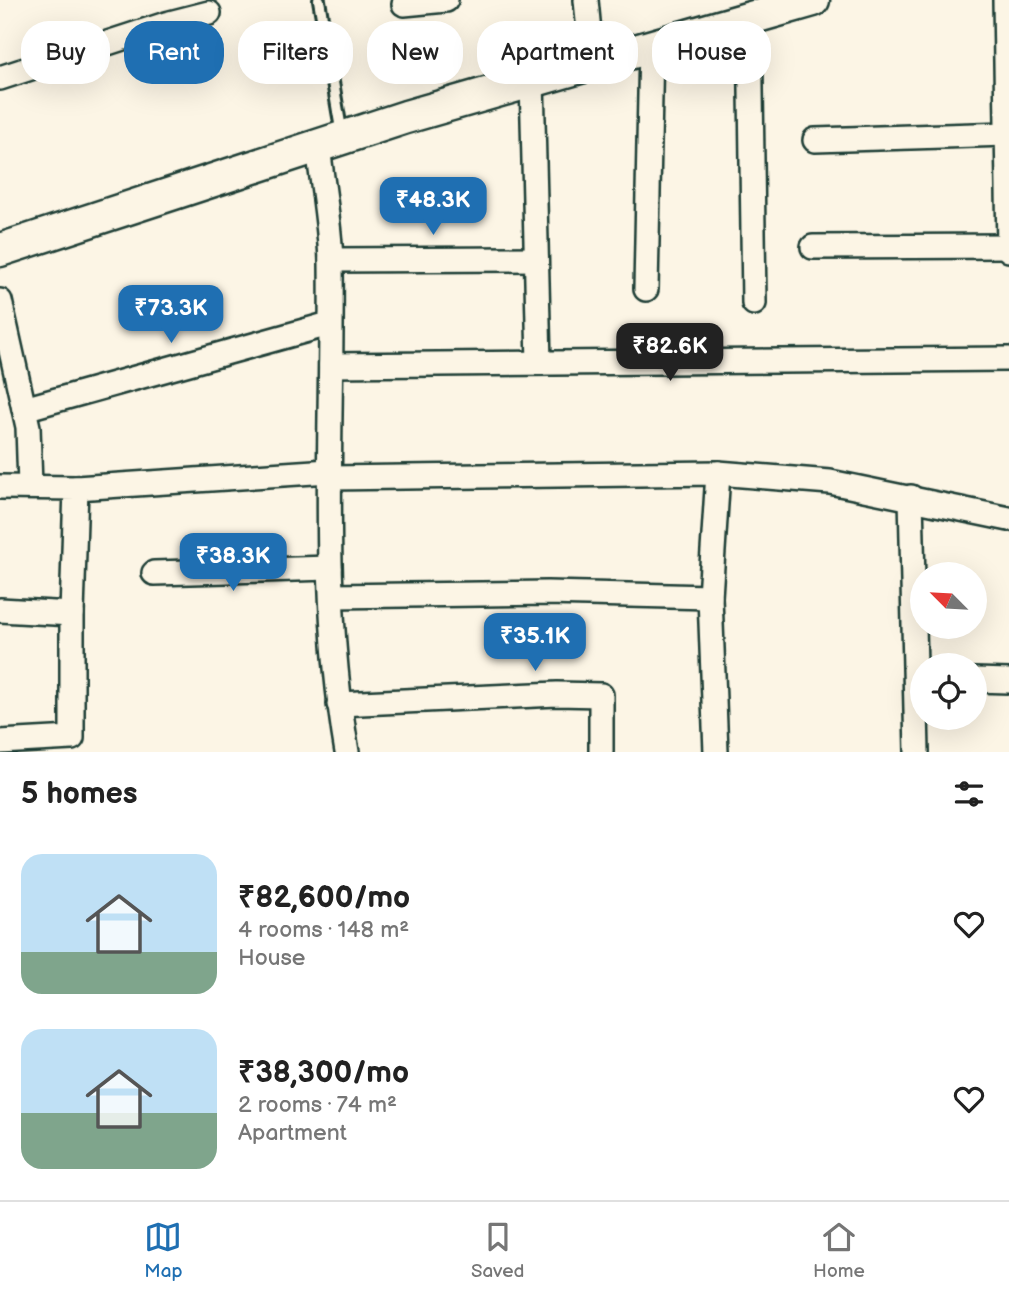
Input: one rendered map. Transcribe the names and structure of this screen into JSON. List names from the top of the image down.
{
  "north": "top left",
  "page": {
    "chip": [
      "Buy",
      "Rent",
      "Filters",
      "New",
      "Apartment",
      "House"
    ],
    "price": [
      "₹48.3K",
      "₹73.3K",
      "₹82.6K",
      "₹38.3K",
      "₹35.1K"
    ],
    "heading": "5 homes",
    "list": [
      {
        "name": "₹82,600/mo",
        "note": "4 rooms · 148 m² · House"
      },
      {
        "name": "₹38,300/mo",
        "note": "2 rooms · 74 m² · Apartment"
      }
    ],
    "tabs": ["Map", "Saved", "Home"]
  }
}
